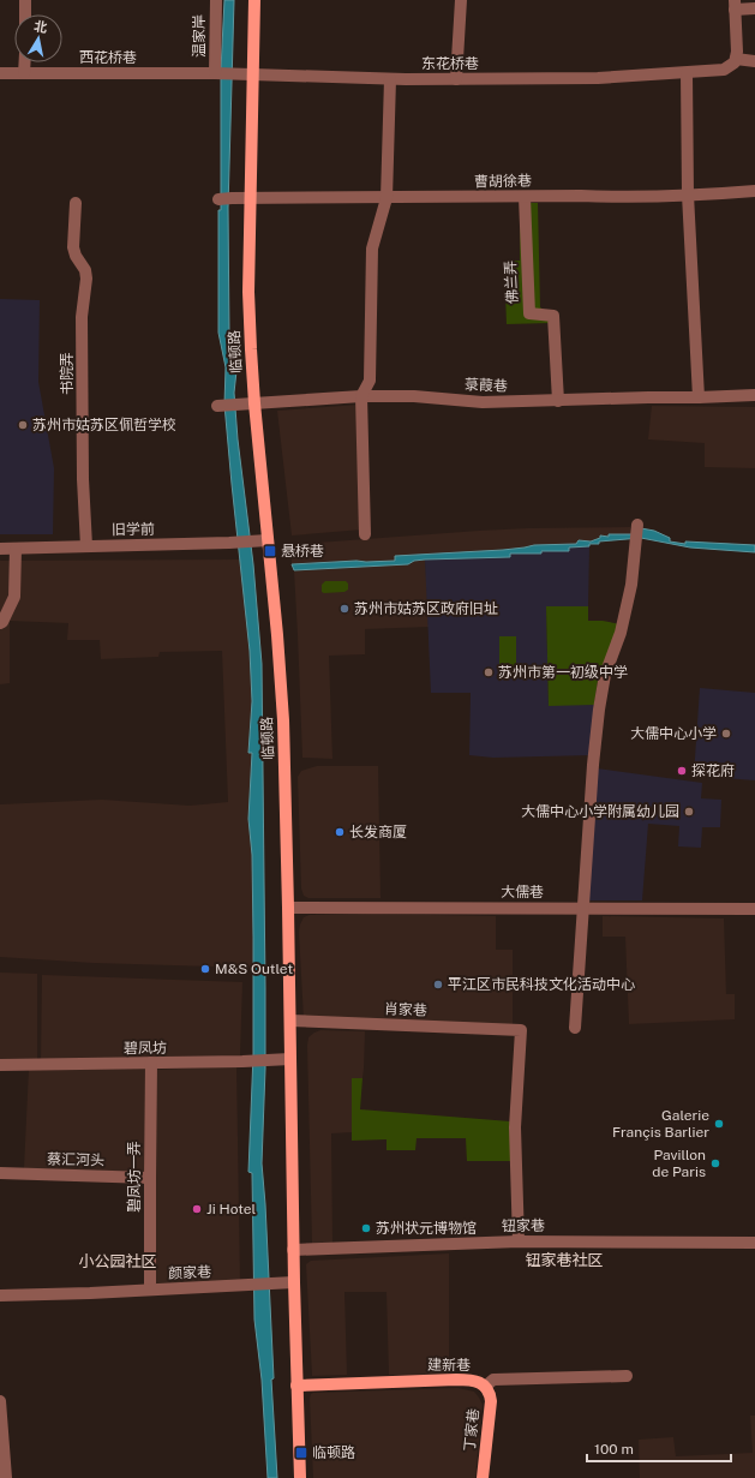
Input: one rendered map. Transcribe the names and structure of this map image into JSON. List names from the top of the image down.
{
  "streets": {
    "main road": ["临顿路", "建新巷", "丁家巷"],
    "street": [
      "温家岸",
      "西花桥巷",
      "东花桥巷",
      "曹胡徐巷",
      "佛兰弄",
      "书院弄",
      "菉葭巷",
      "旧学前",
      "大儒巷",
      "肖家巷",
      "碧凤坊",
      "蔡汇河头",
      "碧凤坊一弄",
      "钮家巷",
      "颜家巷"
    ]
  },
  "crossings": [
    ["温家岸", "西花桥巷"],
    ["温家岸", "东花桥巷"],
    ["西花桥巷", "东花桥巷"],
    ["东花桥巷", "临顿路"],
    ["曹胡徐巷", "佛兰弄"],
    ["曹胡徐巷", "临顿路"],
    ["佛兰弄", "菉葭巷"],
    ["临顿路", "菉葭巷"],
    ["临顿路", "旧学前"],
    ["临顿路", "大儒巷"],
    ["临顿路", "肖家巷"],
    ["临顿路", "碧凤坊"],
    ["临顿路", "钮家巷"],
    ["临顿路", "颜家巷"],
    ["临顿路", "建新巷"],
    ["书院弄", "旧学前"],
    ["肖家巷", "钮家巷"],
    ["碧凤坊", "碧凤坊一弄"],
    ["蔡汇河头", "碧凤坊一弄"],
    ["碧凤坊一弄", "颜家巷"],
    ["建新巷", "丁家巷"]
  ],
  "districts": ["钮家巷社区", "小公园社区"],
  "places": {
    "other": [
      "苏州市姑苏区佩哲学校",
      "苏州市姑苏区政府旧址",
      "苏州市第一初级中学",
      "大儒中心小学",
      "探花府",
      "大儒中心小学附属幼儿园",
      "长发商厦",
      "M&S Outlet",
      "平江区市民科技文化活动中心",
      "Galerie Françis Barlier",
      "Pavillon de Paris",
      "Ji Hotel",
      "苏州状元博物馆"
    ],
    "transit": ["悬桥巷", "临顿路"]
  },
  "scale_bar": "100 m",
  "north": "top"
}
